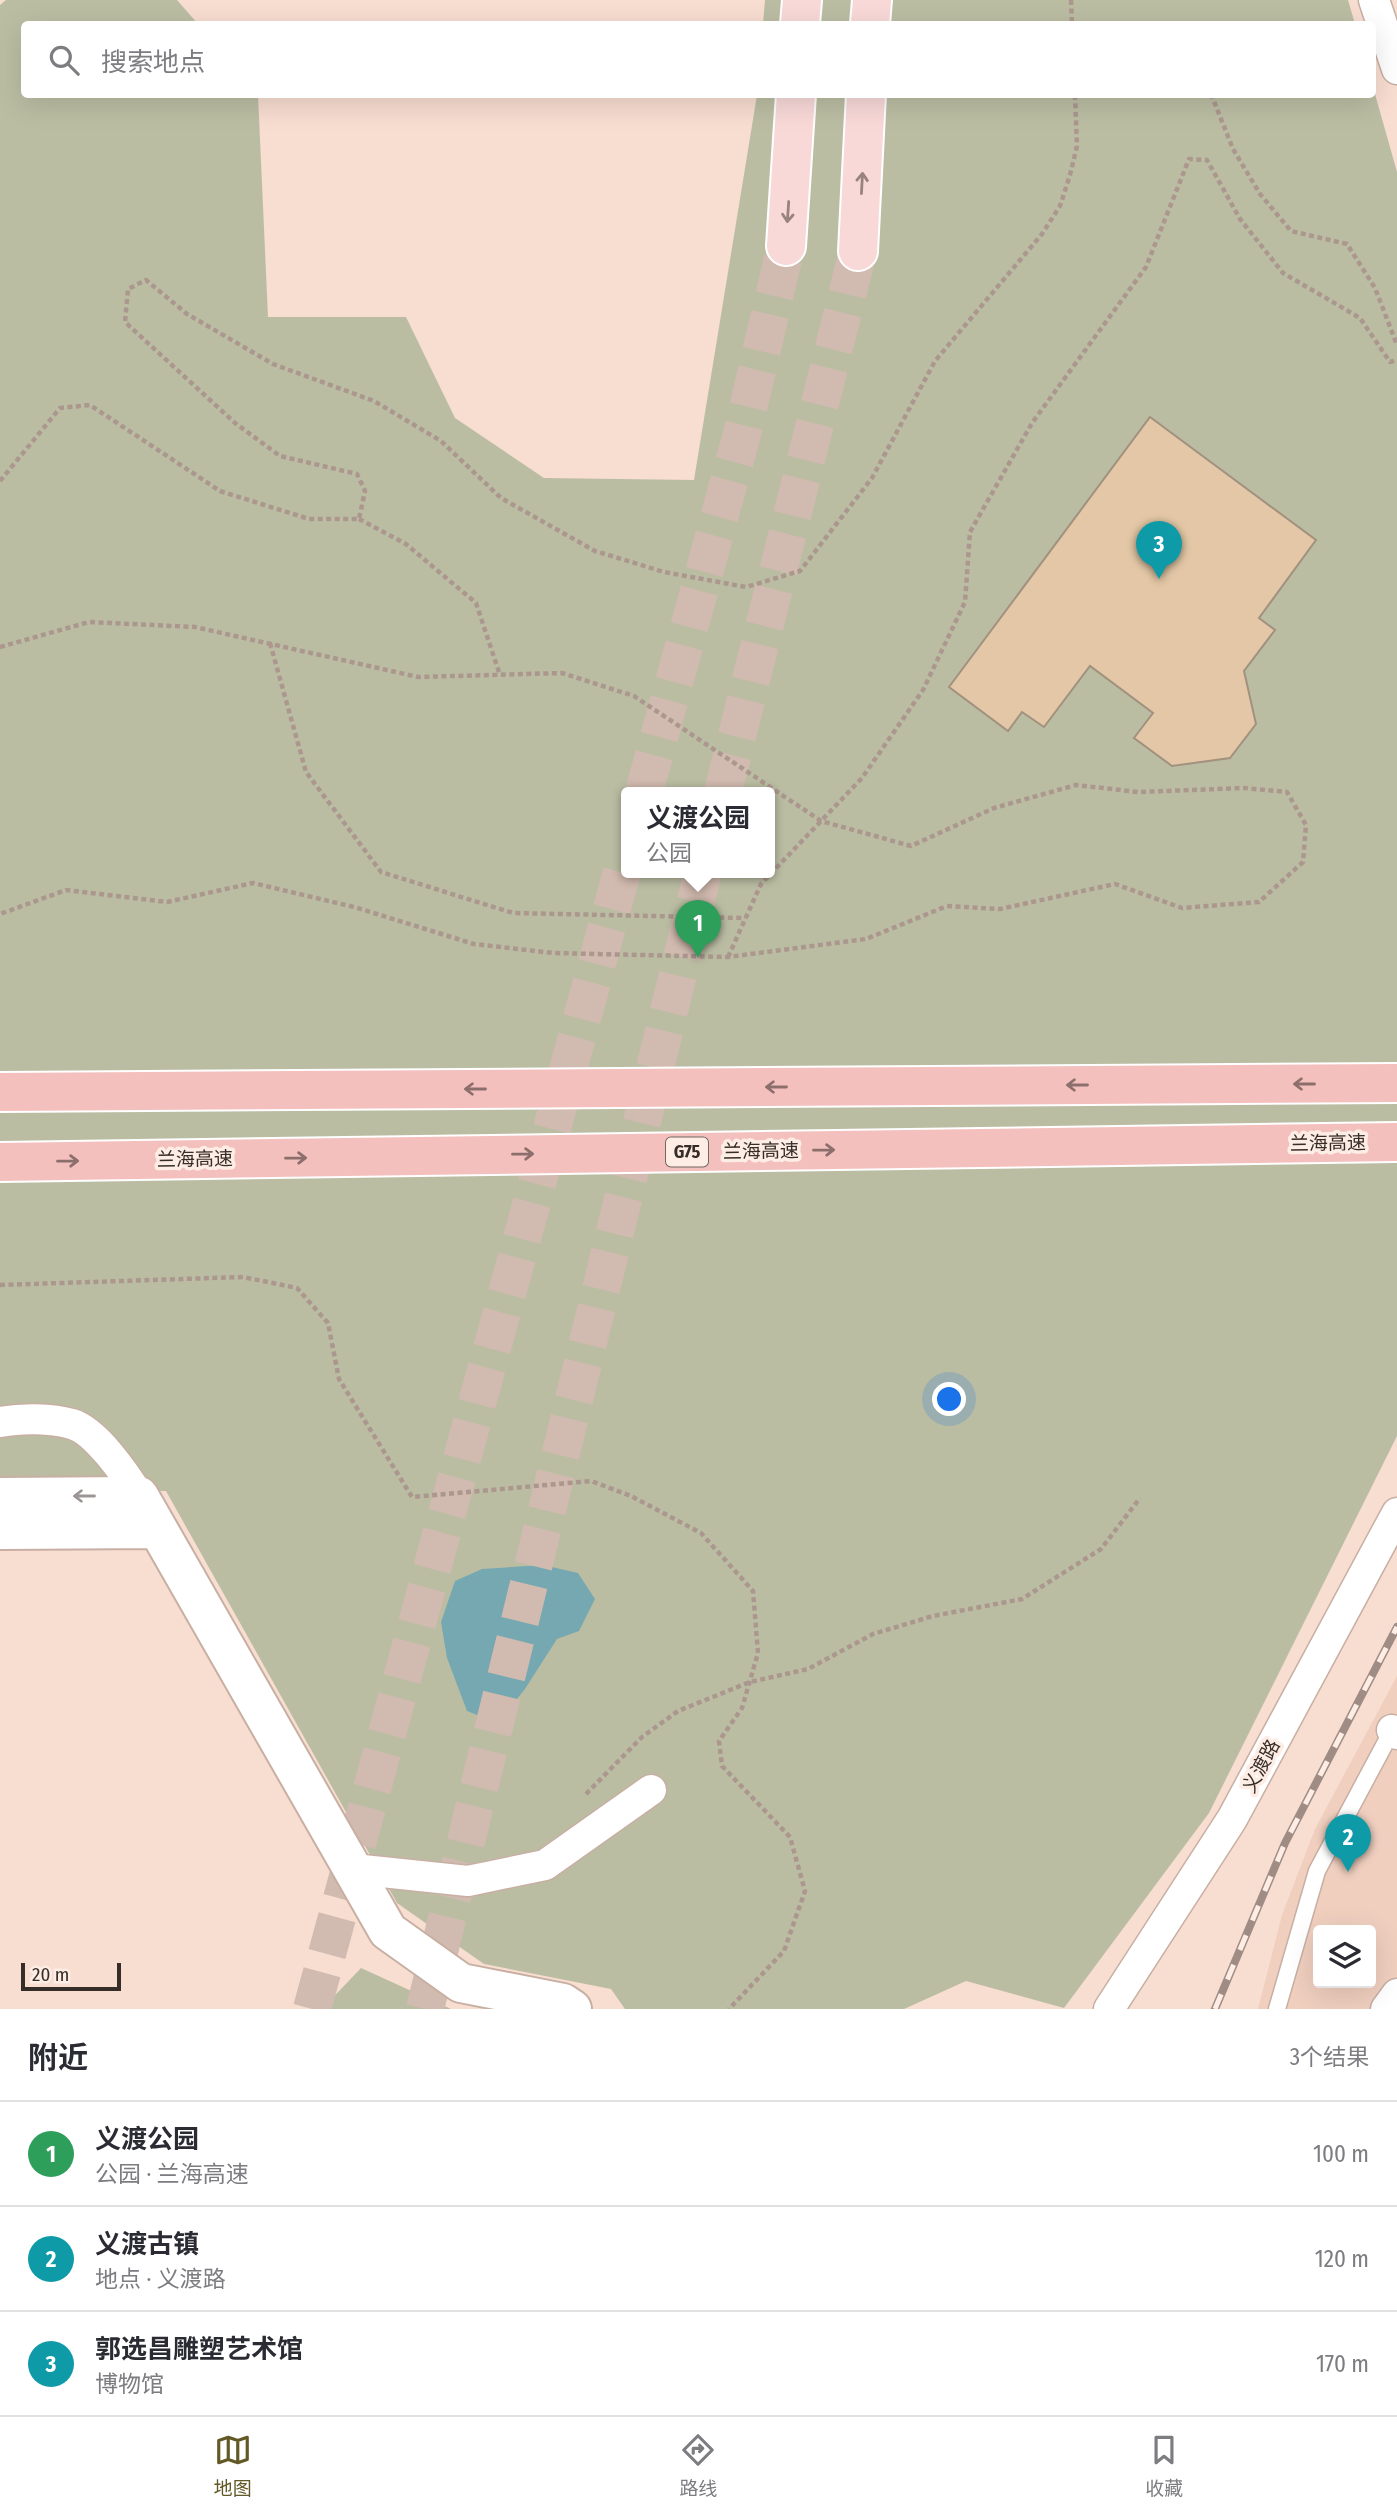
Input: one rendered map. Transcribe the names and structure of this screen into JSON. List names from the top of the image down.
{
  "streets": {
    "highway": ["兰海高速", "G75"],
    "street": ["义渡路"]
  },
  "scale_bar": "20 m",
  "page": {
    "search": "搜索地点",
    "pins": ["3", "1", "2"],
    "popup": ["义渡公园", "公园"],
    "scale": "20 m",
    "heading": ["附近", "3个结果"],
    "list": [
      {
        "mark": "1",
        "name": "义渡公园",
        "note": "公园 · 兰海高速",
        "value": "100 m"
      },
      {
        "mark": "2",
        "name": "义渡古镇",
        "note": "地点 · 义渡路",
        "value": "120 m"
      },
      {
        "mark": "3",
        "name": "郭选昌雕塑艺术馆",
        "note": "博物馆",
        "value": "170 m"
      }
    ],
    "nav": ["地图", "路线", "收藏"]
  }
}
